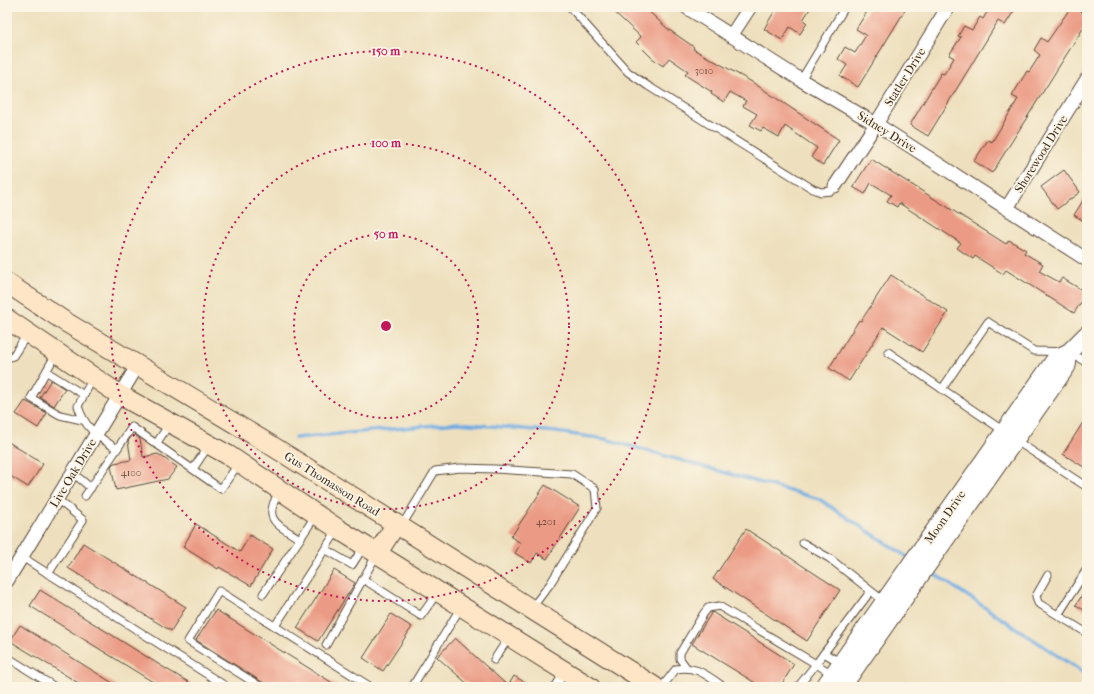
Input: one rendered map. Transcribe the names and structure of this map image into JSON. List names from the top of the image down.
{
  "streets": {
    "main road": ["Gus Thomasson Road"],
    "street": [
      "Statler Drive",
      "Sidney Drive",
      "Shorewood Drive",
      "Live Oak Drive",
      "Moon Drive"
    ]
  },
  "crossings": [
    ["Statler Drive", "Sidney Drive"],
    ["Sidney Drive", "Shorewood Drive"],
    ["Live Oak Drive", "Gus Thomasson Road"]
  ],
  "house_numbers": ["3010", "4100", "4201"],
  "rings": ["150 m", "100 m", "50 m"]
}
